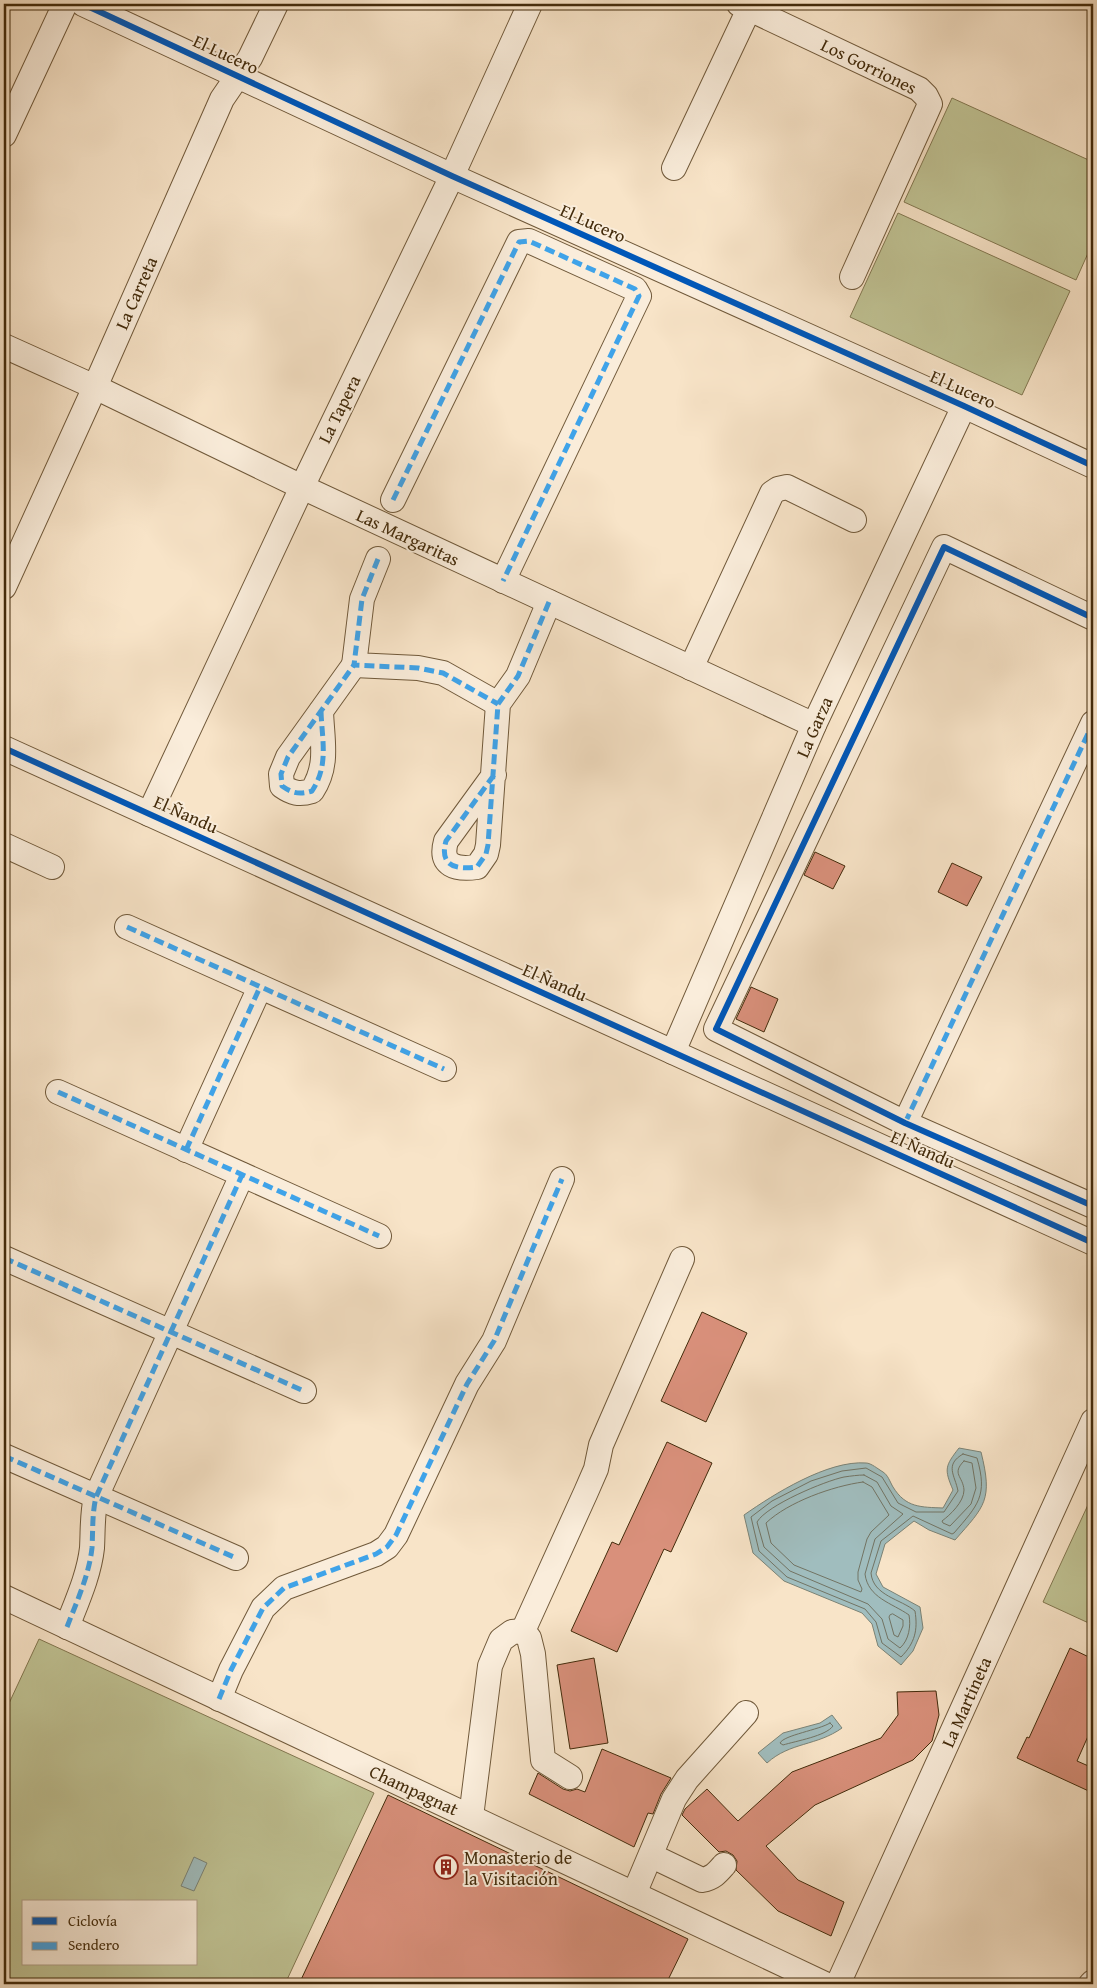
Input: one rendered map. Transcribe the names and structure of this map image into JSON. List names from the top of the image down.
{
  "streets": {
    "street": [
      "El Lucero",
      "Los Gorriones",
      "La Carreta",
      "La Tapera",
      "Las Margaritas",
      "La Garza",
      "El Ñandu",
      "La Martineta",
      "Champagnat"
    ]
  },
  "crossings": [
    ["El Lucero", "La Carreta"],
    ["El Lucero", "La Tapera"],
    ["El Lucero", "La Garza"],
    ["La Carreta", "Las Margaritas"],
    ["La Tapera", "Las Margaritas"],
    ["La Tapera", "El Ñandu"],
    ["Las Margaritas", "La Garza"],
    ["La Garza", "El Ñandu"]
  ],
  "places": {
    "building": ["Monasterio de la Visitación"]
  },
  "legend": ["Ciclovía", "Sendero"]
}
